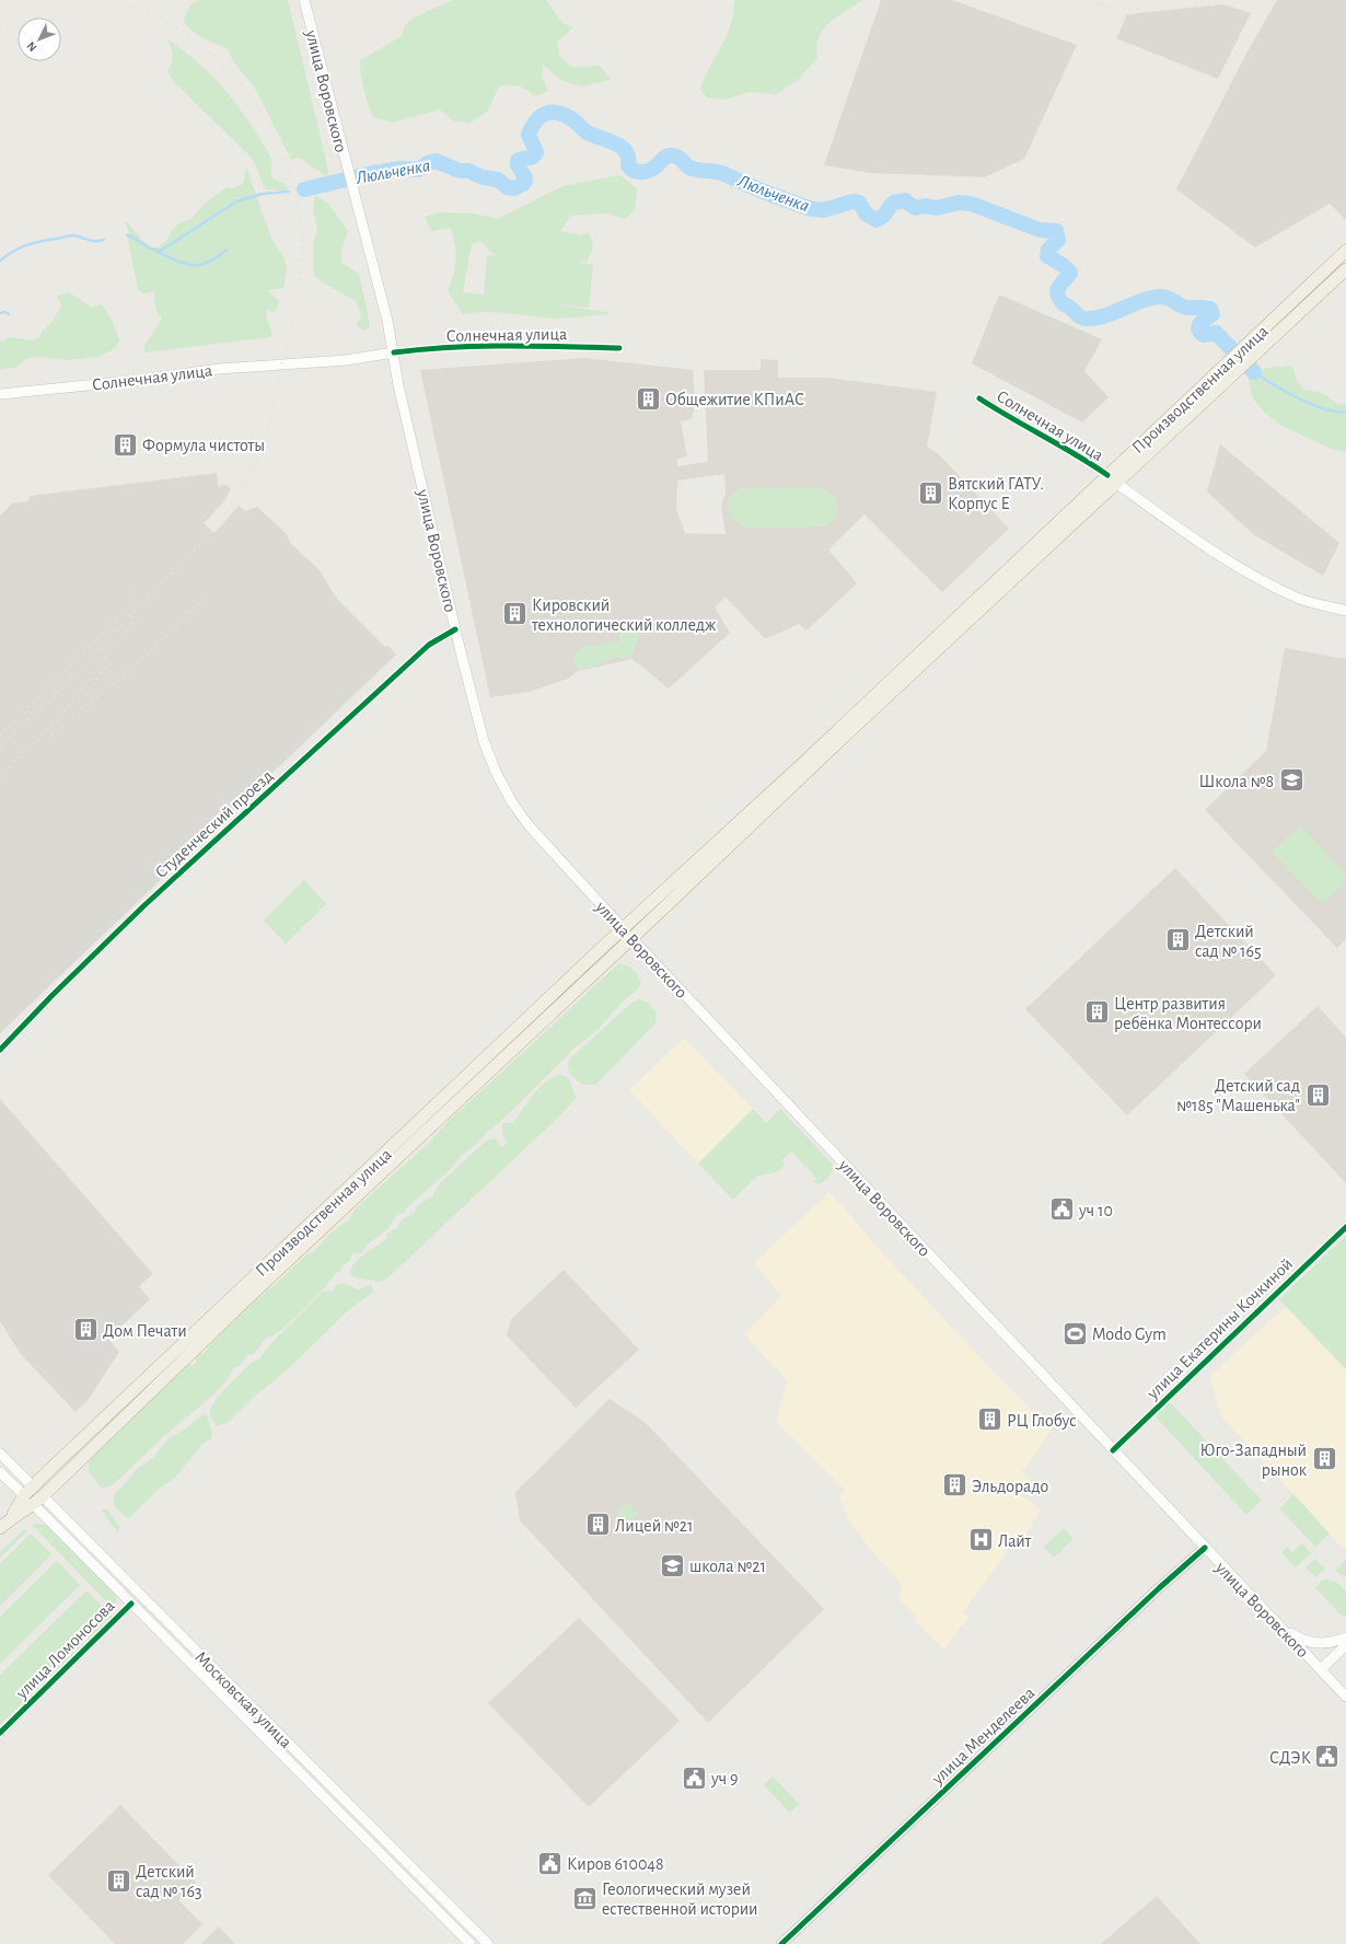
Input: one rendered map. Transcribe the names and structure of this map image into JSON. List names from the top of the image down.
{
  "streets": {
    "highway": ["улица Воровского", "Производственная улица", "Московская улица"],
    "main road": ["Солнечная улица"],
    "street": [
      "Студенческий проезд",
      "улица Екатерины Кочкиной",
      "улица Ломоносова",
      "улица Менделеева"
    ]
  },
  "crossings": [
    ["улица Воровского", "Солнечная улица"],
    ["улица Воровского", "Производственная улица"],
    ["улица Воровского", "Студенческий проезд"],
    ["улица Воровского", "улица Екатерины Кочкиной"],
    ["улица Воровского", "улица Менделеева"],
    ["Солнечная улица", "Производственная улица"],
    ["Производственная улица", "Московская улица"],
    ["улица Ломоносова", "Московская улица"]
  ],
  "water": ["Люльченка"],
  "places": {
    "building": [
      "Общежитие КПиАС",
      "Формула чистоты",
      "Вятский ГАТУ. Корпус Е",
      "Кировский технологический колледж",
      "Детский сад № 165",
      "Центр развития ребёнка Монтессори",
      "Детский сад №185 \"Машенька\"",
      "Дом Печати",
      "РЦ Глобус",
      "Юго-Западный рынок",
      "Эльдорадо",
      "Лицей №21",
      "Детский сад № 163"
    ],
    "school or university": ["Школа №8", "школа №21"],
    "public building": [
      "уч 10",
      "СДЭК",
      "уч 9",
      "Киров 610048"
    ],
    "sports": ["Modo Gym"],
    "hospital": ["Лайт"],
    "museum": ["Геологический музей естественной истории"]
  },
  "north": "bottom left"
}
